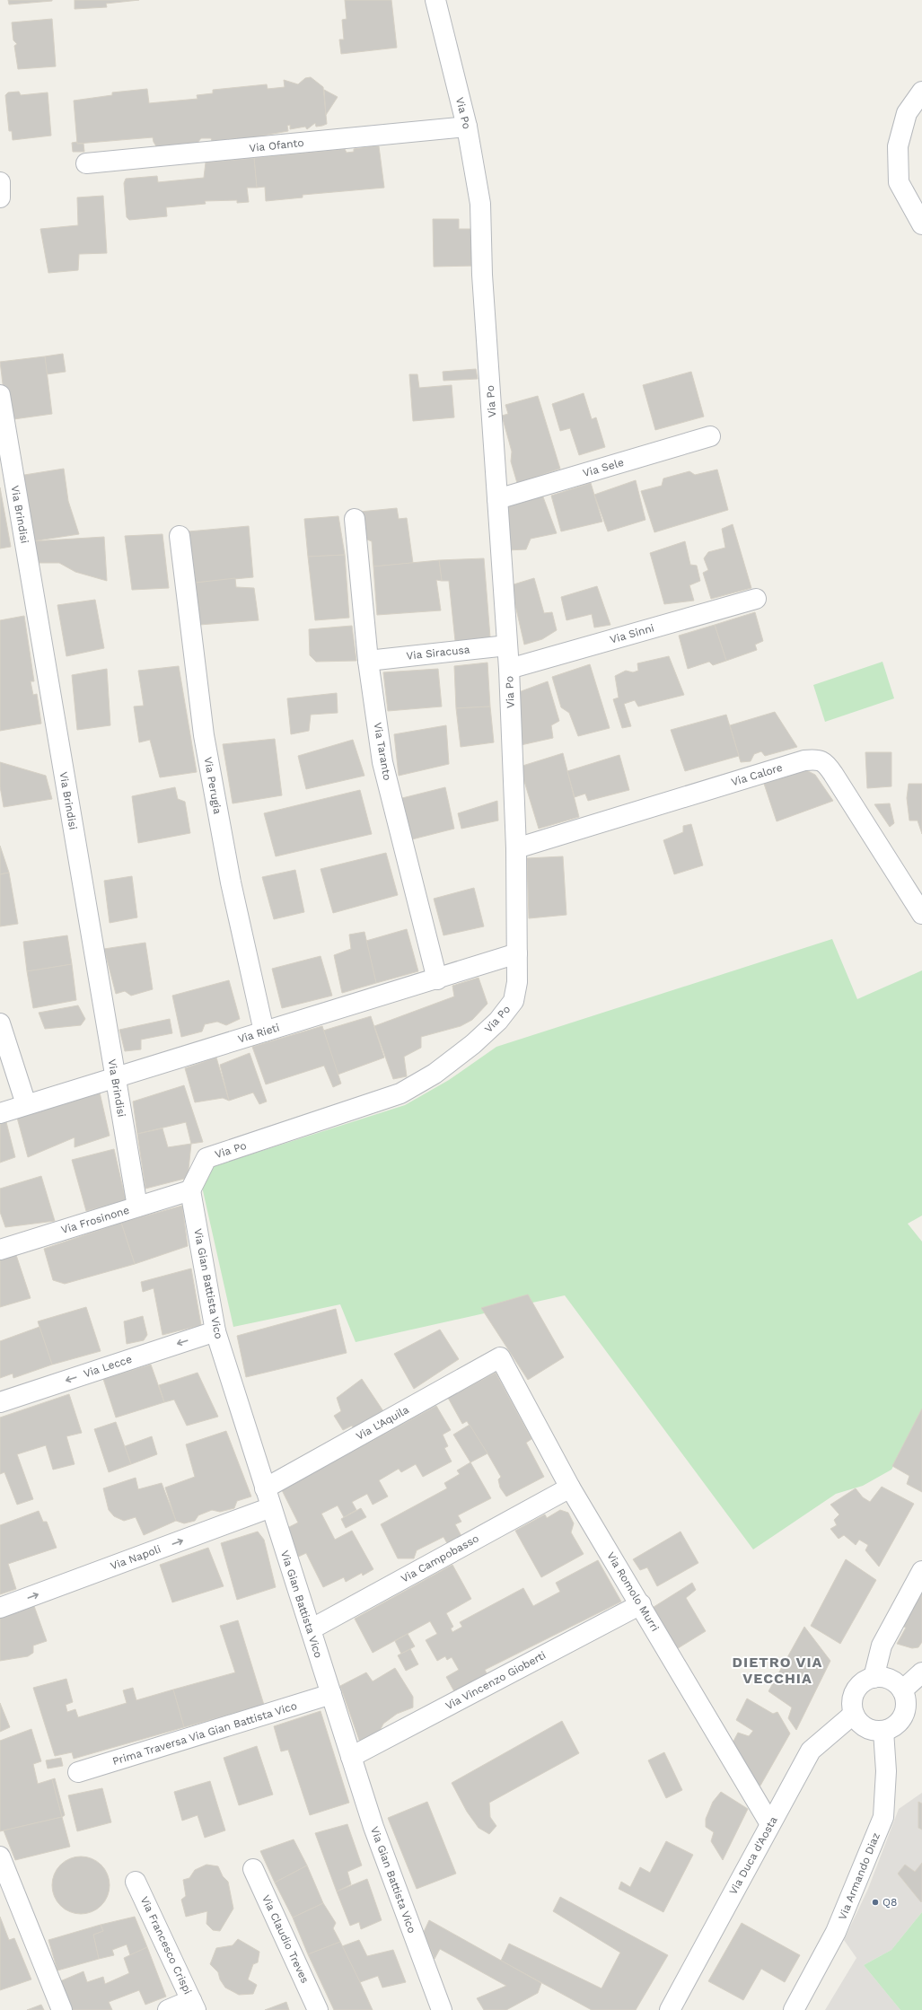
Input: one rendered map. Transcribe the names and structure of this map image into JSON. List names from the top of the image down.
{
  "streets": {
    "street": [
      "Via Po",
      "Via Ofanto",
      "Via Sele",
      "Via Brindisi",
      "Via Sinni",
      "Via Siracusa",
      "Via Taranto",
      "Via Calore",
      "Via Perugia",
      "Via Rieti",
      "Via Frosinone",
      "Via Gian Battista Vico",
      "Via Lecce",
      "Via L'Aquila",
      "Via Napoli",
      "Via Campobasso",
      "Via Romolo Murri",
      "Via Vincenzo Gioberti",
      "Prima Traversa Via Gian Battista Vico",
      "Via Duca d'Aosta",
      "Via Armando Diaz",
      "Via Claudio Treves",
      "Via Francesco Crispi"
    ]
  },
  "crossings": [
    ["Via Po", "Via Ofanto"],
    ["Via Po", "Via Sele"],
    ["Via Po", "Via Sinni"],
    ["Via Po", "Via Siracusa"],
    ["Via Po", "Via Calore"],
    ["Via Po", "Via Rieti"],
    ["Via Po", "Via Frosinone"],
    ["Via Po", "Via Gian Battista Vico"],
    ["Via Brindisi", "Via Rieti"],
    ["Via Brindisi", "Via Frosinone"],
    ["Via Siracusa", "Via Taranto"],
    ["Via Taranto", "Via Rieti"],
    ["Via Perugia", "Via Rieti"],
    ["Via Frosinone", "Via Gian Battista Vico"],
    ["Via Gian Battista Vico", "Via Lecce"],
    ["Via Gian Battista Vico", "Via L'Aquila"],
    ["Via Gian Battista Vico", "Via Napoli"],
    ["Via Gian Battista Vico", "Via Campobasso"],
    ["Via Gian Battista Vico", "Via Vincenzo Gioberti"],
    ["Via Gian Battista Vico", "Prima Traversa Via Gian Battista Vico"],
    ["Via L'Aquila", "Via Romolo Murri"],
    ["Via Campobasso", "Via Romolo Murri"],
    ["Via Romolo Murri", "Via Vincenzo Gioberti"],
    ["Via Romolo Murri", "Via Duca d'Aosta"],
    ["Via Duca d'Aosta", "Via Armando Diaz"]
  ],
  "one_way": ["Via Lecce", "Via Napoli"],
  "districts": ["DIETRO VIA VECCHIA"],
  "places": ["Q8"]
}
